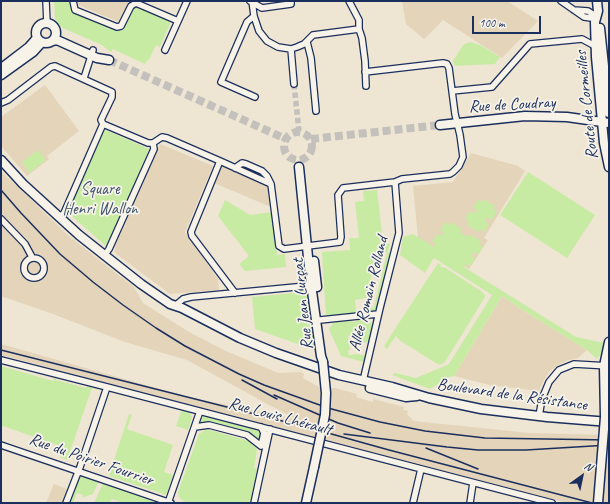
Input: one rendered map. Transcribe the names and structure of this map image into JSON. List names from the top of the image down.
{
  "streets": {
    "main road": [
      "Rue de Coudray",
      "Route de Cormeilles",
      "Rue Jean Lurçat",
      "Boulevard de la Résistance"
    ],
    "street": ["Allée Romain Rolland", "Rue Louis Lhérault", "Rue du Poirier Fourrier"]
  },
  "crossings": [
    ["Rue de Coudray", "Route de Cormeilles"],
    ["Allée Romain Rolland", "Boulevard de la Résistance"]
  ],
  "parks": ["Square Henri Wallon"],
  "scale_bar": "100 m",
  "north": "top right"
}
